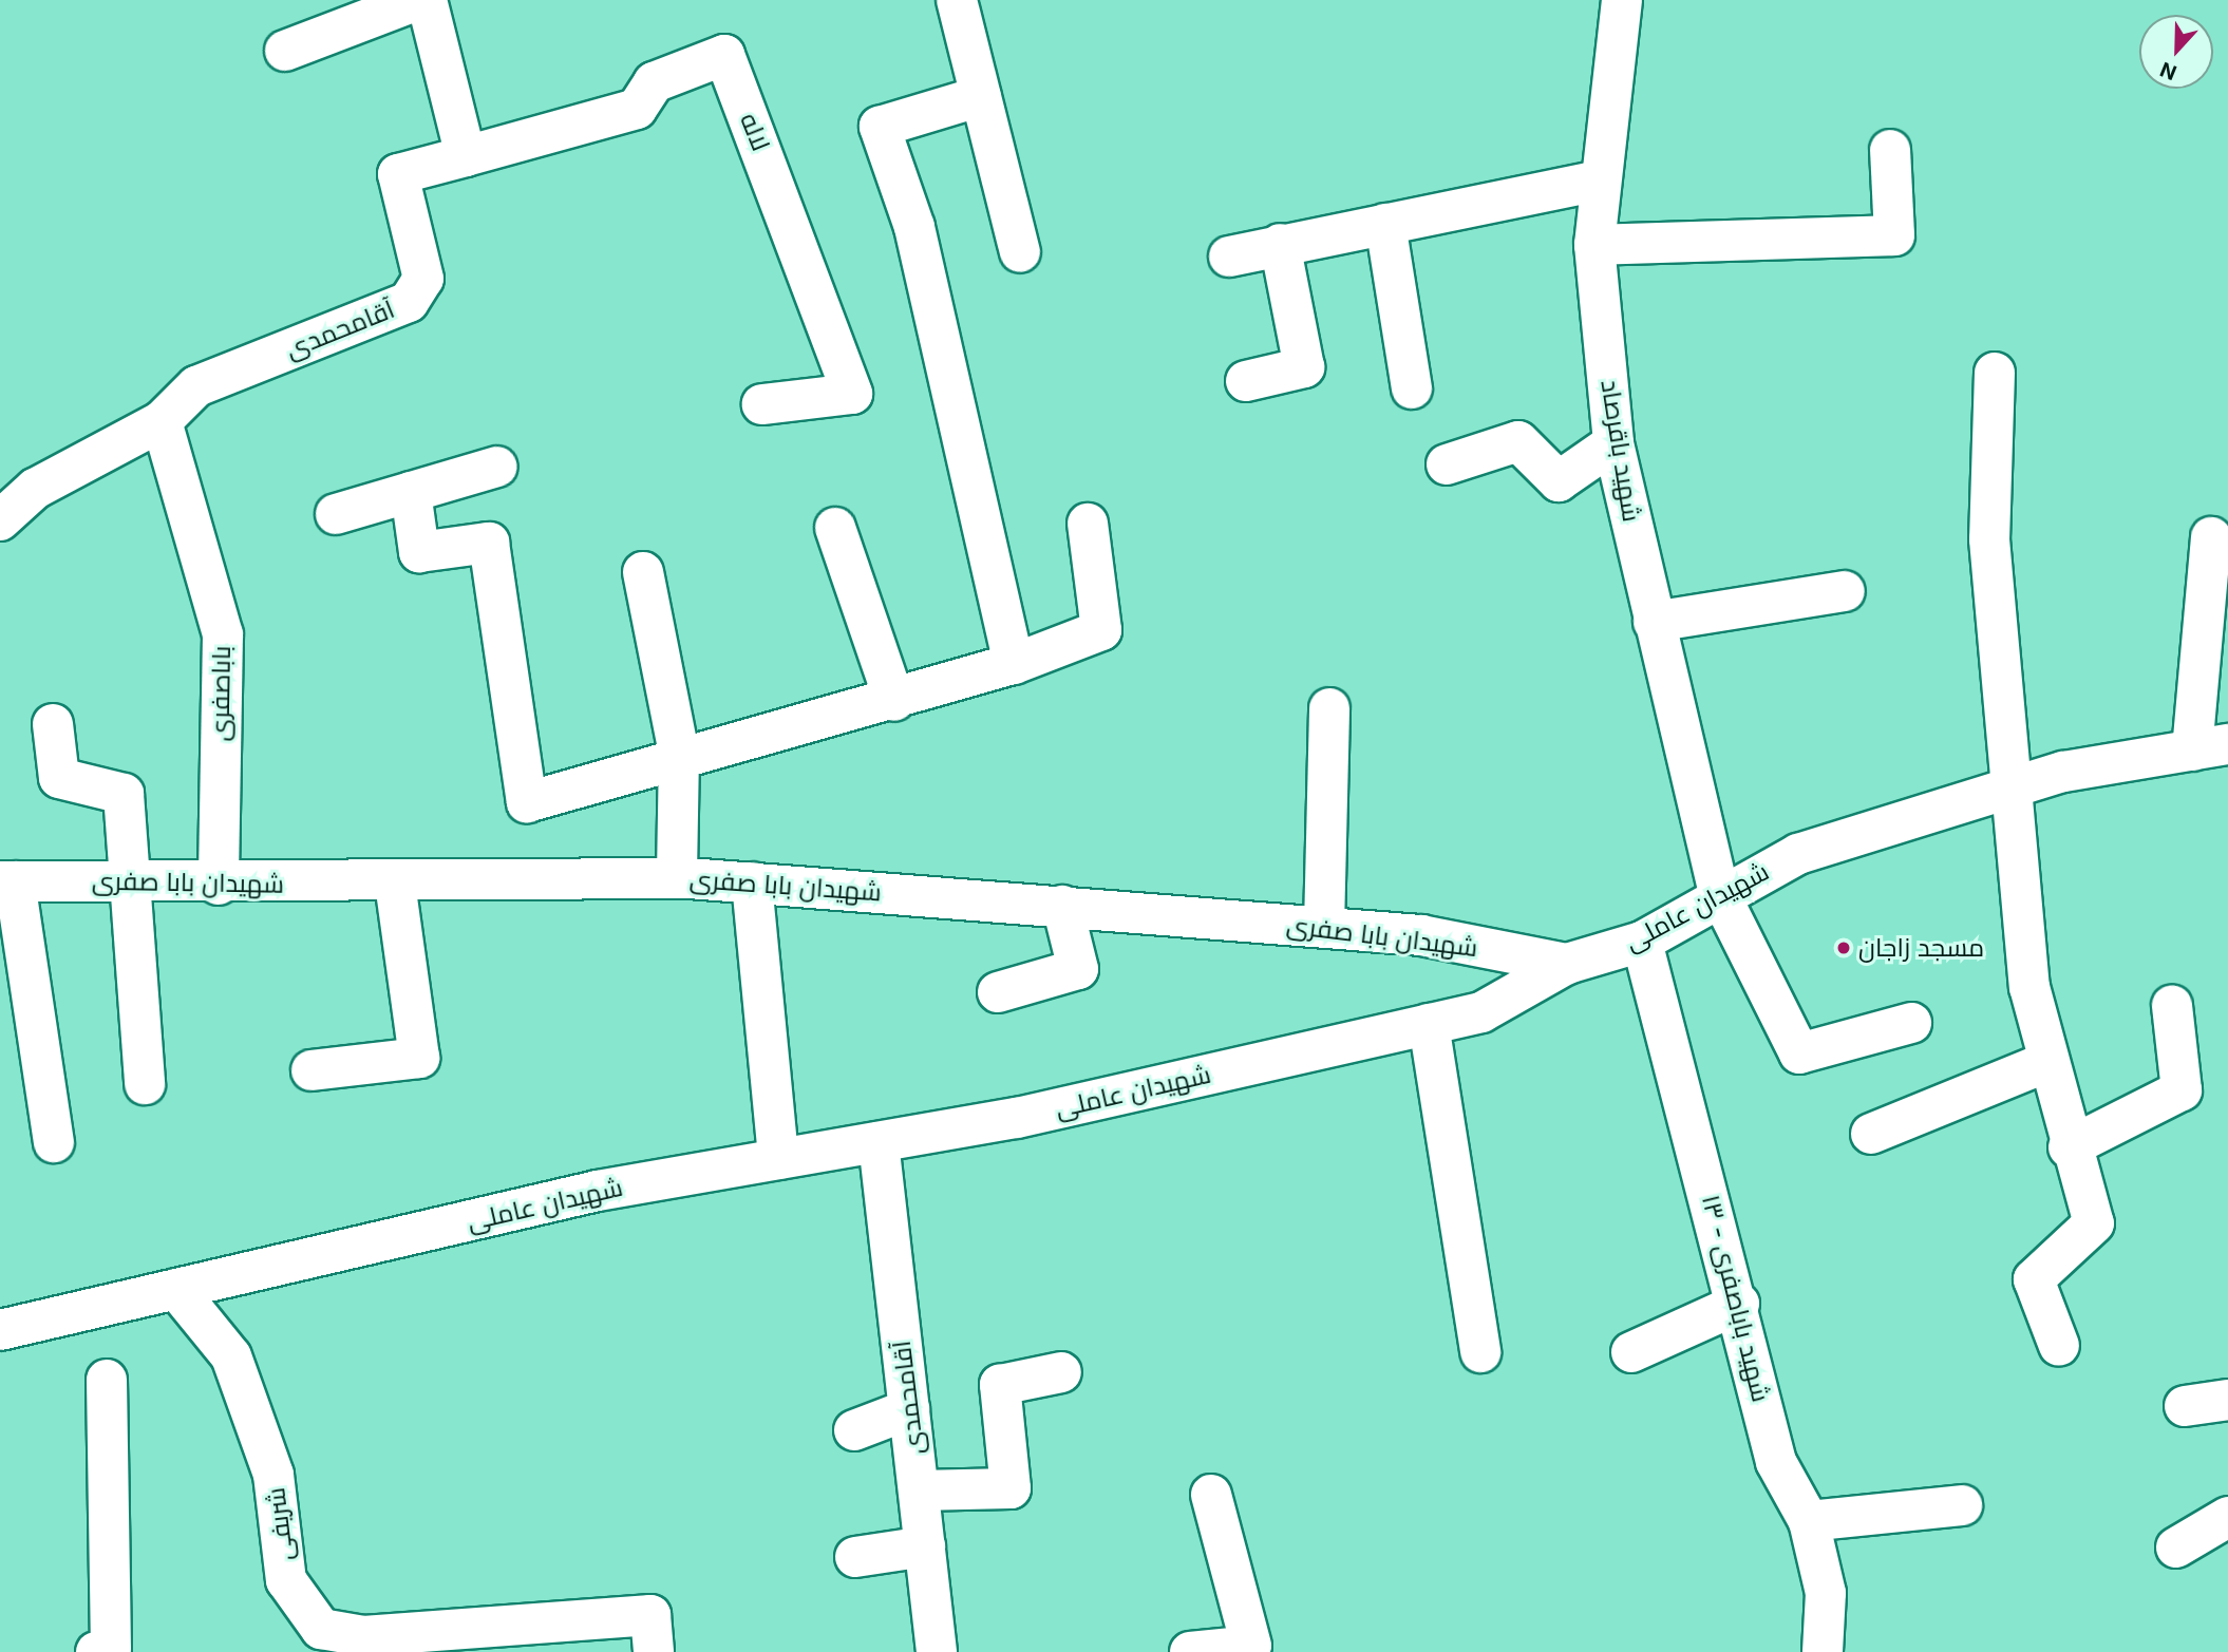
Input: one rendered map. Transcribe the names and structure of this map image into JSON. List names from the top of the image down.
{
  "streets": {
    "street": [
      "لاله",
      "آقامحمدی",
      "شهید باقرصاد",
      "باباصفری",
      "شهیدان بابا صفری",
      "شهیدان عاملی",
      "شهید باباصفری - ۱۳",
      "شریفی"
    ]
  },
  "crossings": [
    ["لاله", "آقامحمدی"],
    ["آقامحمدی", "باباصفری"],
    ["آقامحمدی", "شهیدان عاملی"],
    ["شهید باقرصاد", "شهیدان عاملی"],
    ["باباصفری", "شهیدان بابا صفری"],
    ["شهیدان بابا صفری", "شهیدان عاملی"],
    ["شهیدان عاملی", "شهید باباصفری - ۱۳"],
    ["شهیدان عاملی", "شریفی"]
  ],
  "places": ["مسجد زاجان"],
  "north": "bottom"
}
